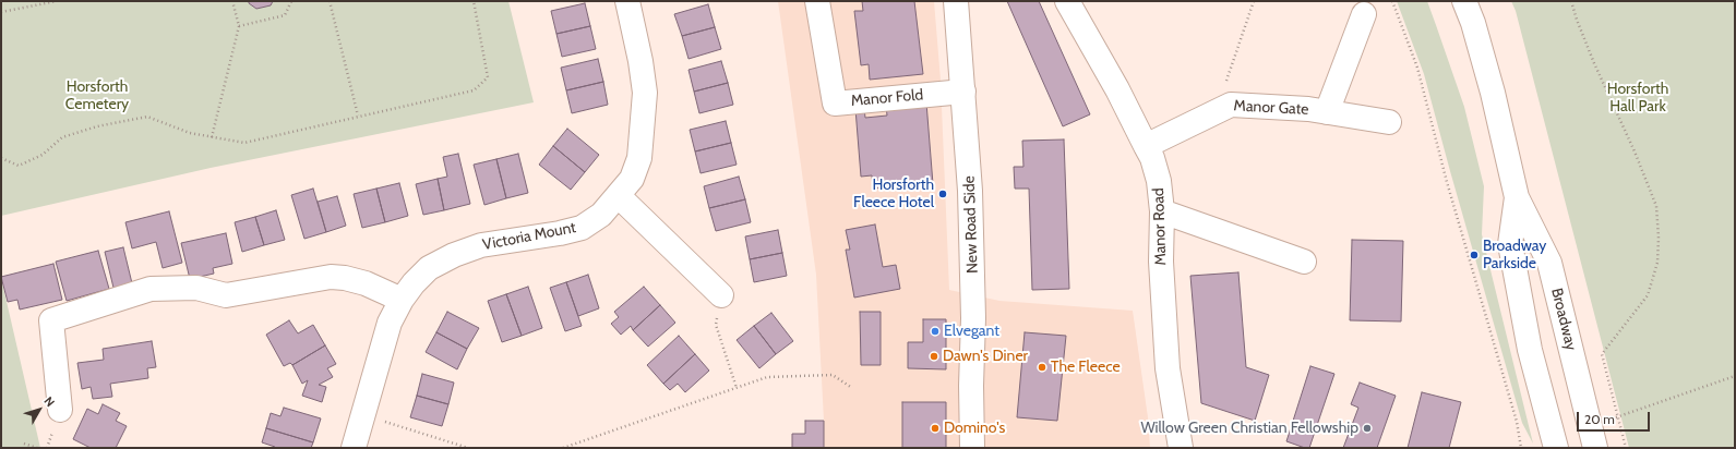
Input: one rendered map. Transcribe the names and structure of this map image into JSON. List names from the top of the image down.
{
  "streets": {
    "main road": [
      "Manor Fold",
      "Manor Gate",
      "New Road Side",
      "Manor Road",
      "Victoria Mount",
      "Broadway"
    ]
  },
  "crossings": [
    ["Manor Fold", "New Road Side"],
    ["Manor Gate", "Manor Road"]
  ],
  "parks": ["Horsforth Cemetery", "Horsforth Hall Park"],
  "places": [
    "Horsforth Fleece Hotel",
    "Broadway Parkside",
    "Elvegant",
    "Dawn's Diner",
    "The Fleece",
    "Domino's",
    "Willow Green Christian Fellowship"
  ],
  "scale_bar": "20 m",
  "north": "top right"
}
